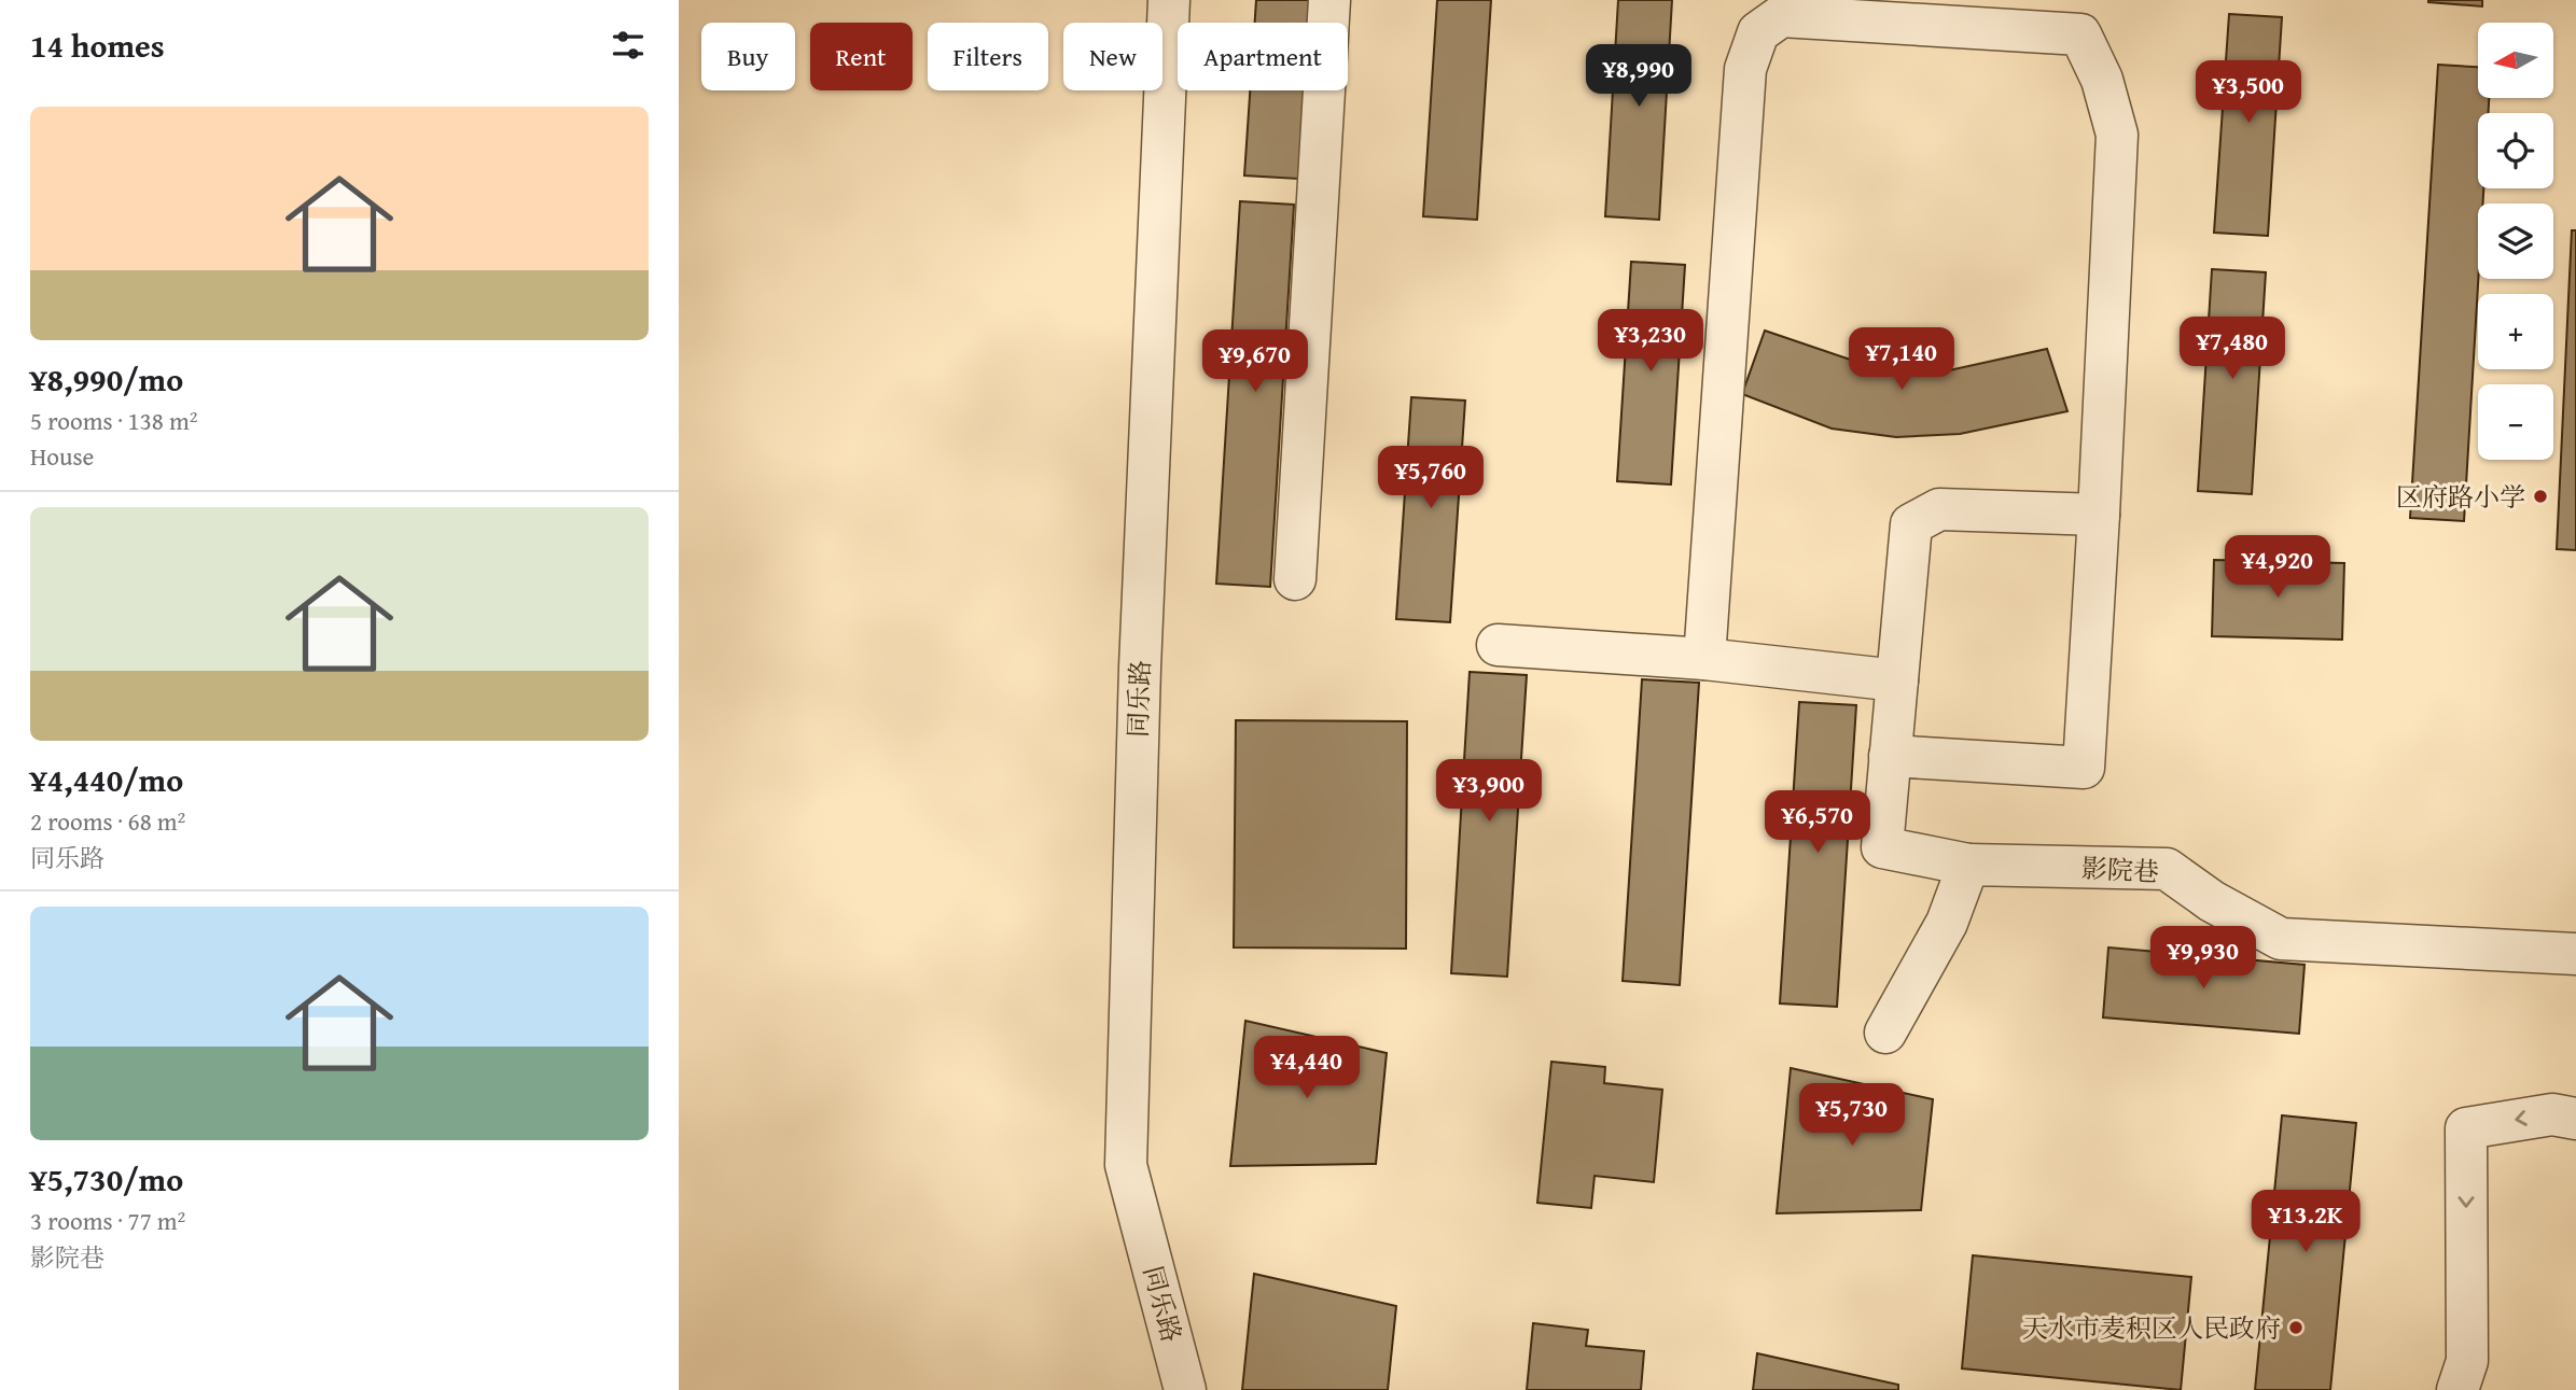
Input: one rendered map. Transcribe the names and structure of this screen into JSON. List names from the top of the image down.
{
  "streets": {
    "street": ["同乐路", "影院巷"]
  },
  "places": ["区府路小学", "天水市麦积区人民政府"],
  "north": "left",
  "page": {
    "heading": "14 homes",
    "map_buttons": ["+", "−"],
    "chip": [
      "Buy",
      "Rent",
      "Filters",
      "New",
      "Apartment"
    ],
    "price": [
      "¥8,990",
      "¥3,500",
      "¥3,230",
      "¥7,480",
      "¥7,140",
      "¥9,670",
      "¥5,760",
      "¥4,920",
      "¥3,900",
      "¥6,570",
      "¥9,930",
      "¥4,440",
      "¥5,730",
      "¥13.2K"
    ],
    "list": [
      {
        "name": "¥8,990/mo",
        "note": "5 rooms · 138 m² · House"
      },
      {
        "name": "¥4,440/mo",
        "note": "2 rooms · 68 m² · 同乐路"
      },
      {
        "name": "¥5,730/mo",
        "note": "3 rooms · 77 m² · 影院巷"
      }
    ]
  }
}
